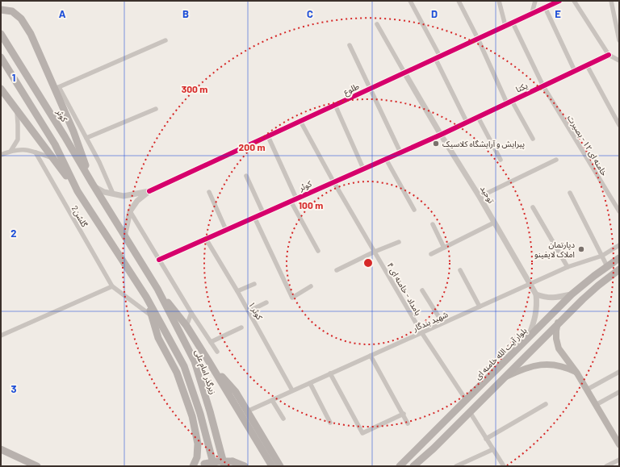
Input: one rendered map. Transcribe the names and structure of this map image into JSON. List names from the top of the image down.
{
  "streets": {
    "main road": ["کوثر", "بلوار آیت الله خامنه ای", "زیرگذر امام علی"],
    "street": [
      "یکتا",
      "طلوع",
      "خامنه ای ۱۲ - بصیرت",
      "توحید",
      "گلشن2",
      "بامداد - خامنه ای ۴",
      "کوثر ۱",
      "شهید بندگار"
    ]
  },
  "crossings": [
    ["یکتا", "کوثر"],
    ["یکتا", "خامنه ای ۱۲ - بصیرت"],
    ["یکتا", "توحید"],
    ["طلوع", "خامنه ای ۱۲ - بصیرت"],
    ["طلوع", "توحید"],
    ["طلوع", "بامداد - خامنه ای ۴"],
    ["کوثر", "توحید"],
    ["کوثر", "بامداد - خامنه ای ۴"],
    ["کوثر", "کوثر ۱"],
    ["کوثر", "زیرگذر امام علی"],
    ["توحید", "شهید بندگار"],
    ["بامداد - خامنه ای ۴", "شهید بندگار"],
    ["بامداد - خامنه ای ۴", "بلوار آیت الله خامنه ای"],
    ["کوثر ۱", "شهید بندگار"]
  ],
  "places": ["پیرایش و آرایشگاه کلاسیک", "دپارتمان املاک لایفینو"],
  "grid": {
    "columns": [
      "A",
      "B",
      "C",
      "D",
      "E"
    ],
    "rows": ["1", "2", "3"]
  },
  "rings": ["300 m", "200 m", "100 m"]
}
